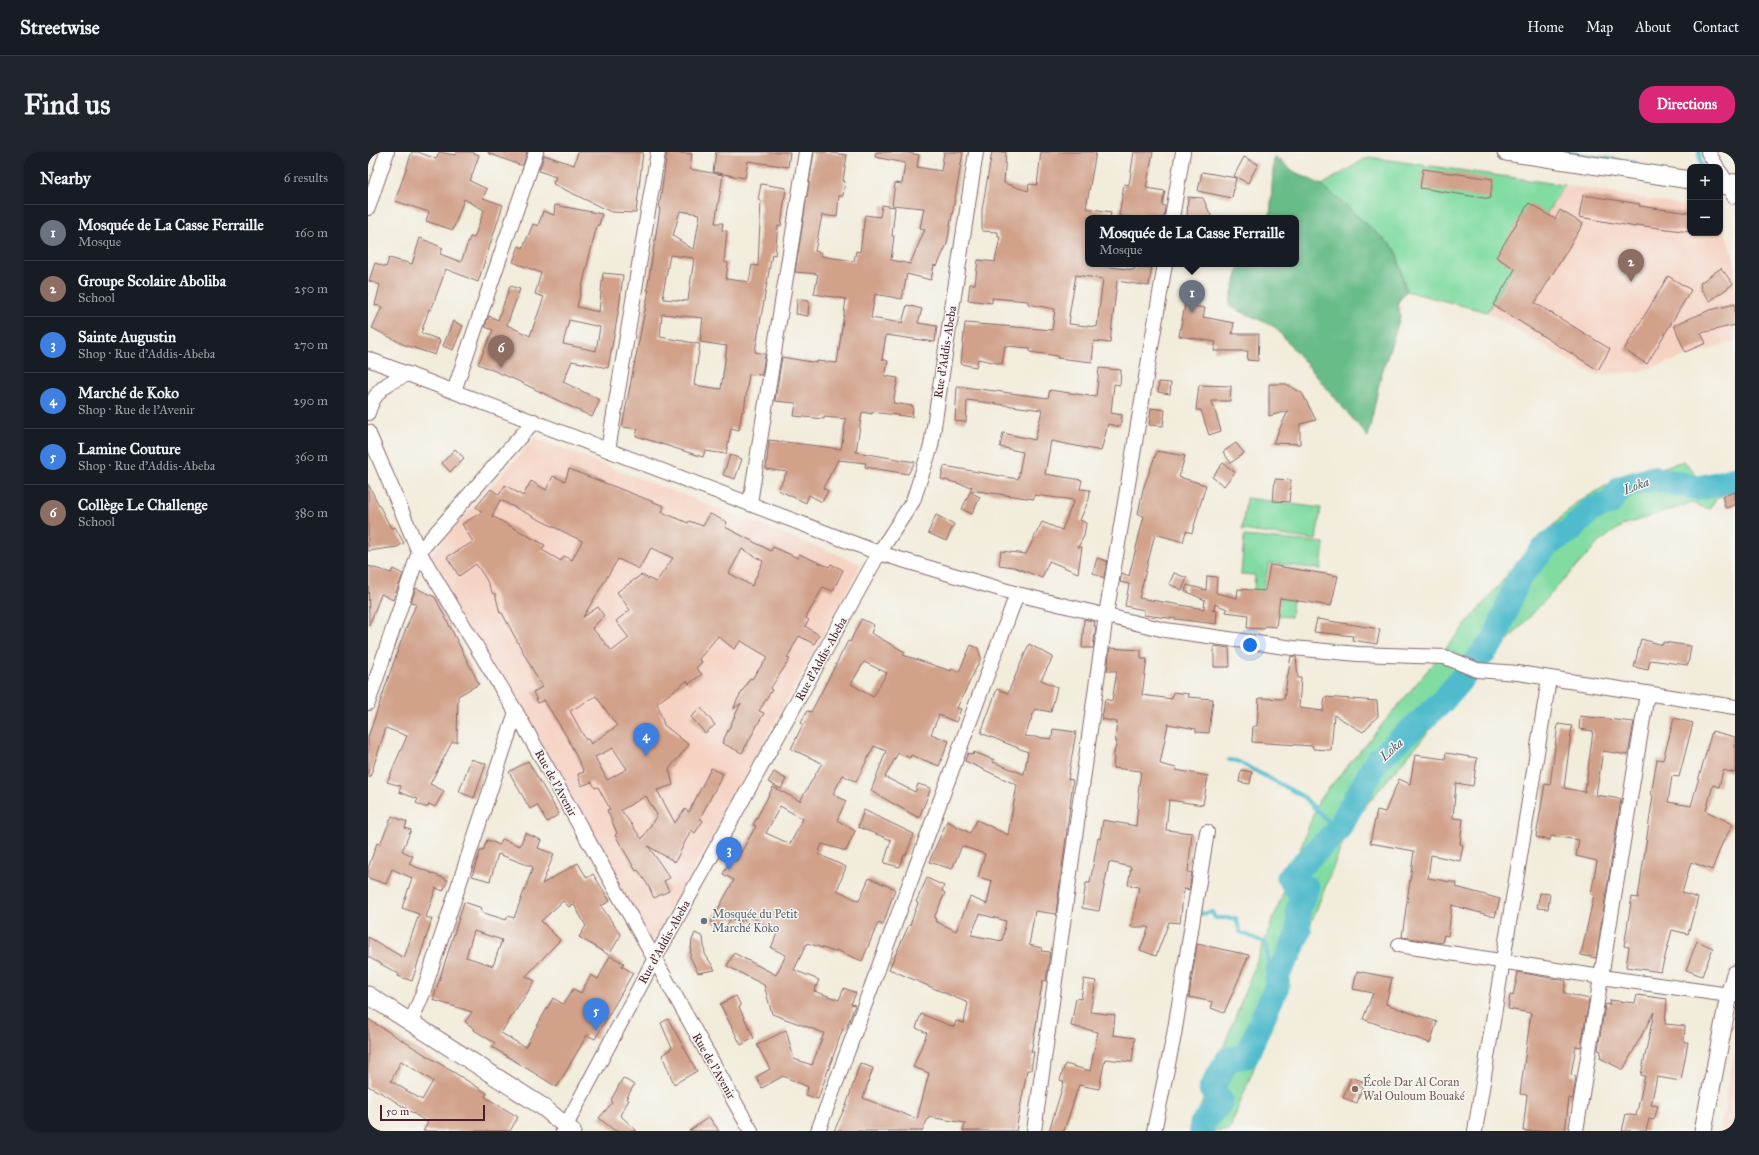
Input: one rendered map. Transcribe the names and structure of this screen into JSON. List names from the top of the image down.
{
  "streets": {
    "street": ["Rue d'Addis-Abeba", "Rue de l'Avenir"]
  },
  "crossings": [
    ["Rue d'Addis-Abeba", "Rue de l'Avenir"]
  ],
  "water": ["Loka"],
  "places": ["Mosquée du Petit Marché Koko", "École Dar Al Coran Wal Ouloum Bouaké"],
  "scale_bar": "50 m",
  "page": {
    "header": "Streetwise",
    "nav": [
      "Home",
      "Map",
      "About",
      "Contact"
    ],
    "buttons": "Directions",
    "title": "Find us",
    "heading": ["Nearby", "6 results"],
    "map_buttons": ["+", "−"],
    "list": [
      {
        "mark": "1",
        "name": "Mosquée de La Casse Ferraille",
        "note": "Mosque",
        "value": "160 m"
      },
      {
        "mark": "2",
        "name": "Groupe Scolaire Aboliba",
        "note": "School",
        "value": "250 m"
      },
      {
        "mark": "3",
        "name": "Sainte Augustin",
        "note": "Shop · Rue d'Addis-Abeba",
        "value": "270 m"
      },
      {
        "mark": "4",
        "name": "Marché de Koko",
        "note": "Shop · Rue de l'Avenir",
        "value": "290 m"
      },
      {
        "mark": "5",
        "name": "Lamine Couture",
        "note": "Shop · Rue d'Addis-Abeba",
        "value": "360 m"
      },
      {
        "mark": "6",
        "name": "Collège Le Challenge",
        "note": "School",
        "value": "380 m"
      }
    ],
    "popup": ["Mosquée de La Casse Ferraille", "Mosque"],
    "pins": [
      "2",
      "1",
      "6",
      "4",
      "3",
      "5"
    ],
    "scale": "50 m"
  }
}
